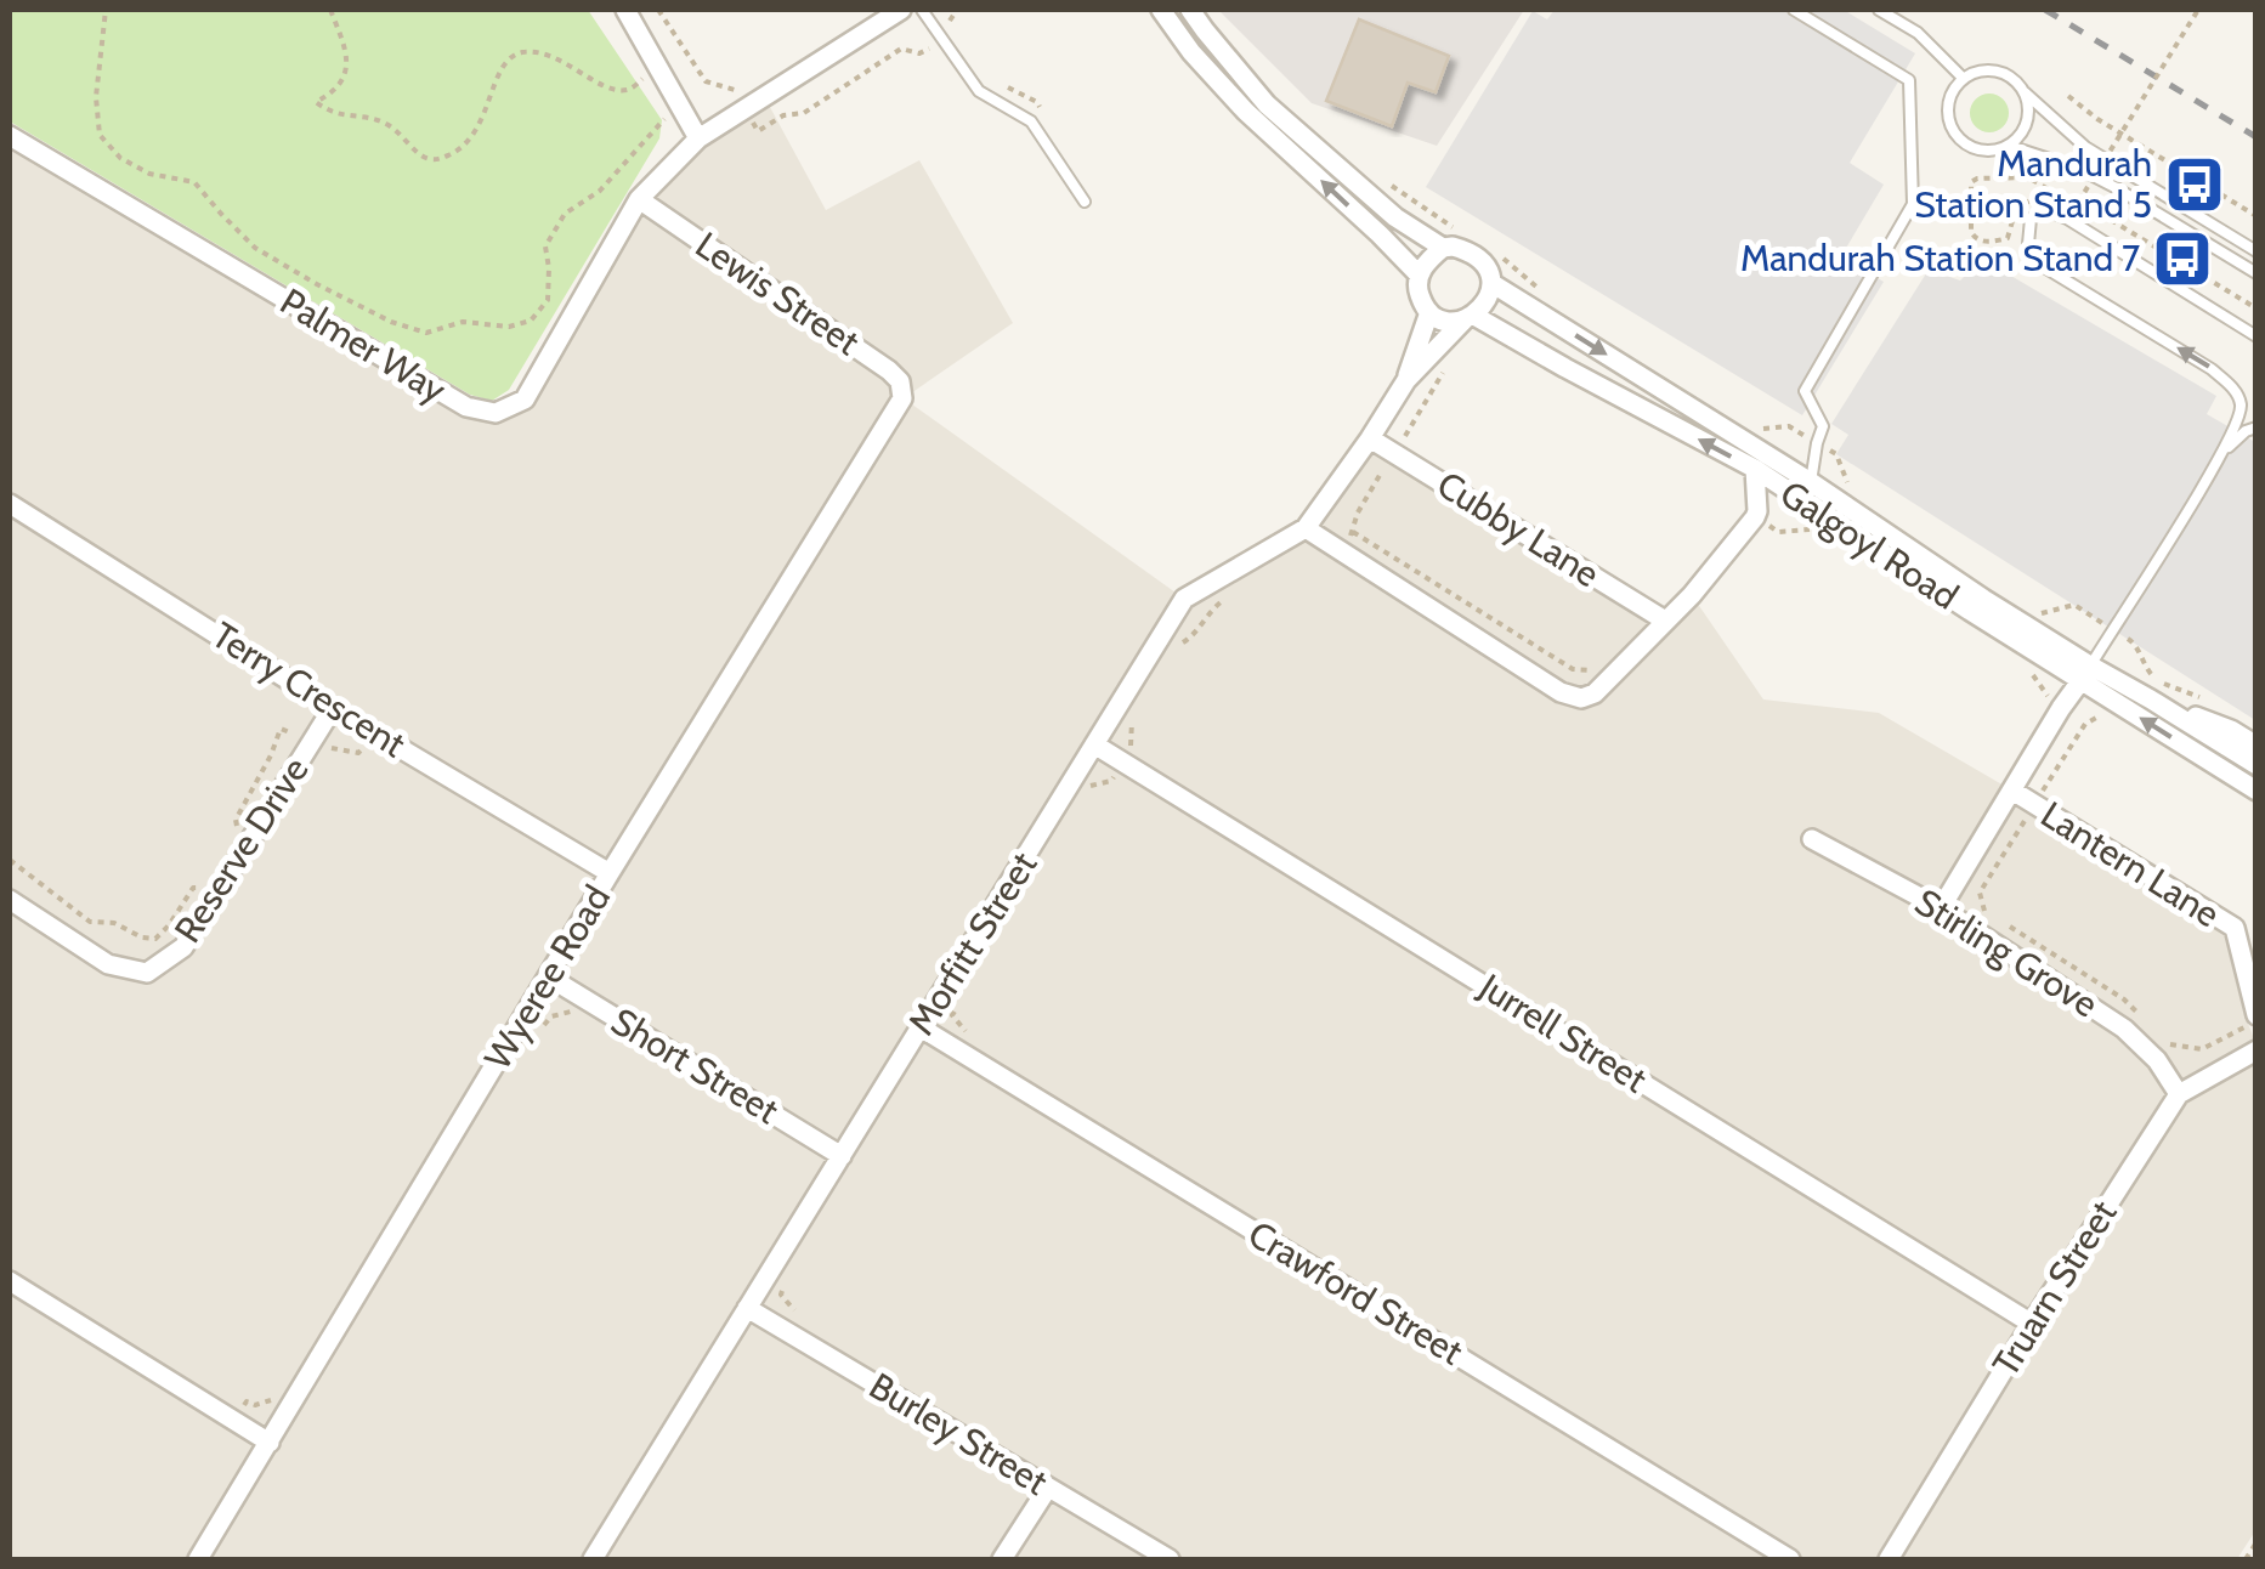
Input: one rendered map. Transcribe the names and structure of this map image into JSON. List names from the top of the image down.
{
  "streets": {
    "street": [
      "Lewis Street",
      "Palmer Way",
      "Cubby Lane",
      "Galgoyl Road",
      "Terry Crescent",
      "Reserve Drive",
      "Lantern Lane",
      "Morfitt Street",
      "Stirling Grove",
      "Wyeree Road",
      "Jurrell Street",
      "Short Street",
      "Truarn Street",
      "Crawford Street",
      "Burley Street"
    ]
  },
  "crossings": [
    ["Lewis Street", "Palmer Way"],
    ["Lewis Street", "Wyeree Road"],
    ["Cubby Lane", "Morfitt Street"],
    ["Galgoyl Road", "Morfitt Street"],
    ["Terry Crescent", "Reserve Drive"],
    ["Terry Crescent", "Wyeree Road"],
    ["Morfitt Street", "Jurrell Street"],
    ["Morfitt Street", "Short Street"],
    ["Morfitt Street", "Crawford Street"],
    ["Morfitt Street", "Burley Street"],
    ["Stirling Grove", "Truarn Street"],
    ["Wyeree Road", "Short Street"],
    ["Jurrell Street", "Truarn Street"]
  ],
  "places": {
    "bus stop": ["Mandurah Station Stand 5", "Mandurah Station Stand 7"]
  }
}
